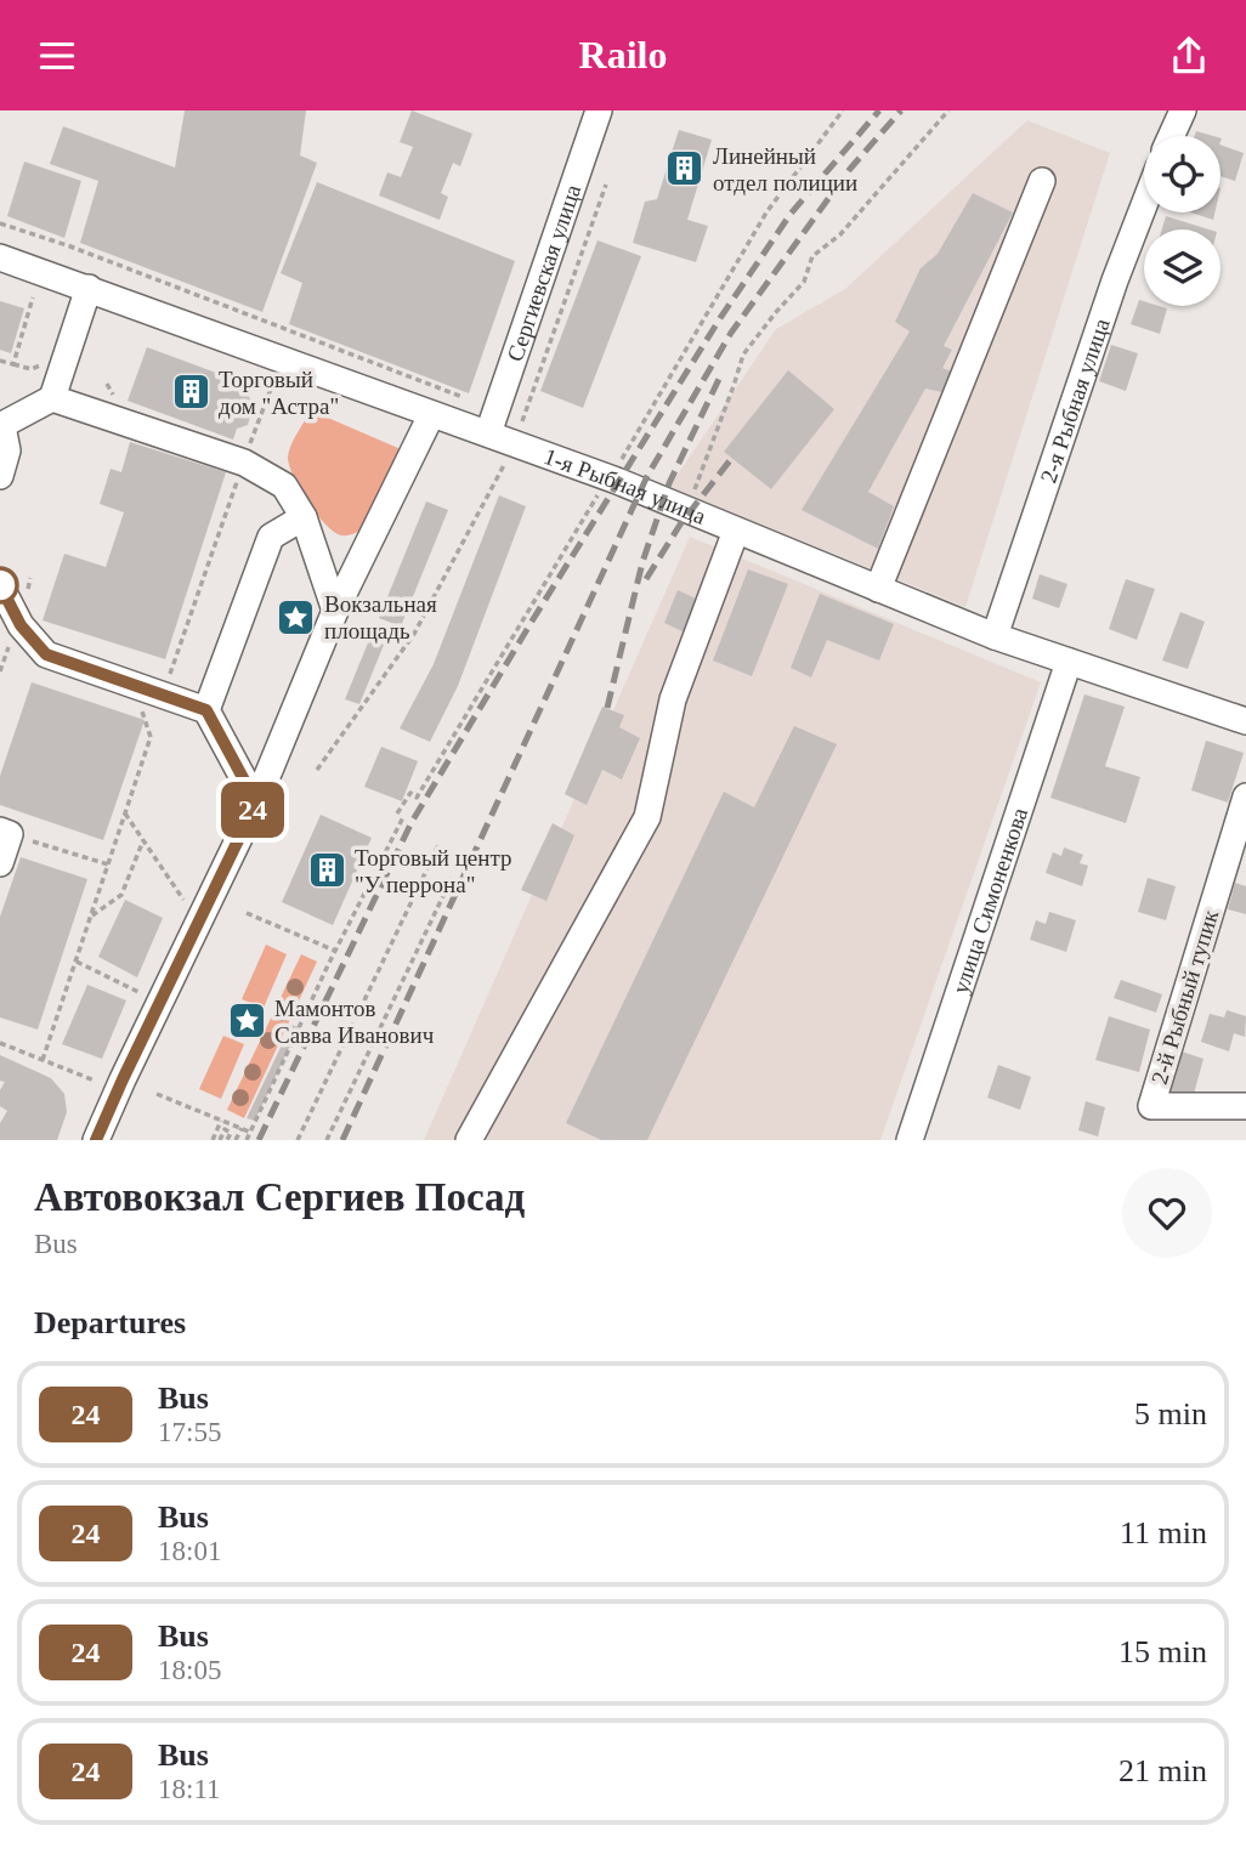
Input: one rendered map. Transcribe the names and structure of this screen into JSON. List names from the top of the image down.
{
  "streets": {
    "street": [
      "Сергиевская улица",
      "2-я Рыбная улица",
      "1-я Рыбная улица",
      "улица Симоненкова",
      "2-й Рыбный тупик"
    ]
  },
  "crossings": [
    ["Сергиевская улица", "1-я Рыбная улица"],
    ["2-я Рыбная улица", "1-я Рыбная улица"],
    ["1-я Рыбная улица", "улица Симоненкова"]
  ],
  "places": {
    "building": ["Линейный отдел полиции", "Торговый дом \"Астра\"", "Торговый центр \"У перрона\""],
    "place": ["Вокзальная площадь", "Мамонтов Савва Иванович"]
  },
  "lines": ["bus line 24"],
  "page": {
    "header": "Railo",
    "on_map": "24",
    "heading": [
      ["Автовокзал Сергиев Посад", "Bus"],
      "Departures"
    ],
    "list": [
      {
        "mark": "24",
        "name": "Bus",
        "note": "17:55",
        "value": "5 min"
      },
      {
        "mark": "24",
        "name": "Bus",
        "note": "18:01",
        "value": "11 min"
      },
      {
        "mark": "24",
        "name": "Bus",
        "note": "18:05",
        "value": "15 min"
      },
      {
        "mark": "24",
        "name": "Bus",
        "note": "18:11",
        "value": "21 min"
      }
    ]
  }
}
